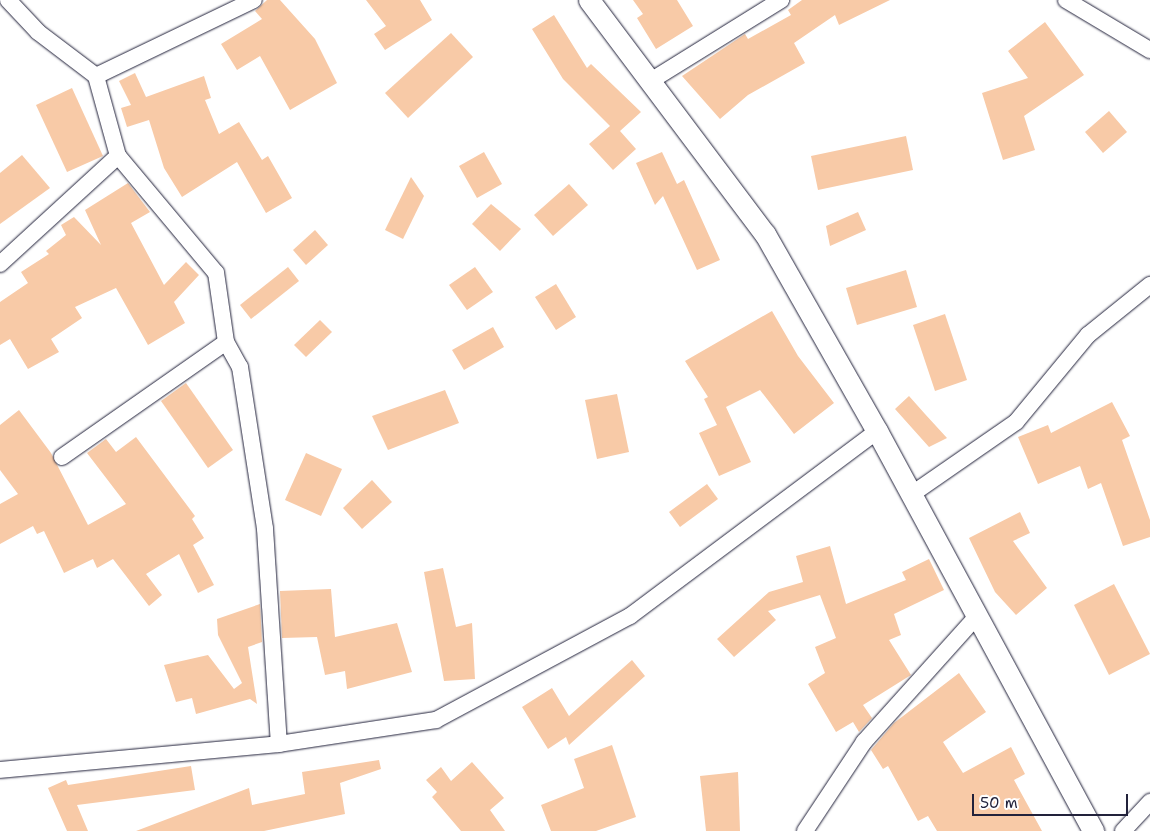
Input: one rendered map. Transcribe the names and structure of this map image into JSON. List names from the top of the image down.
{
  "scale_bar": "50 m"
}
